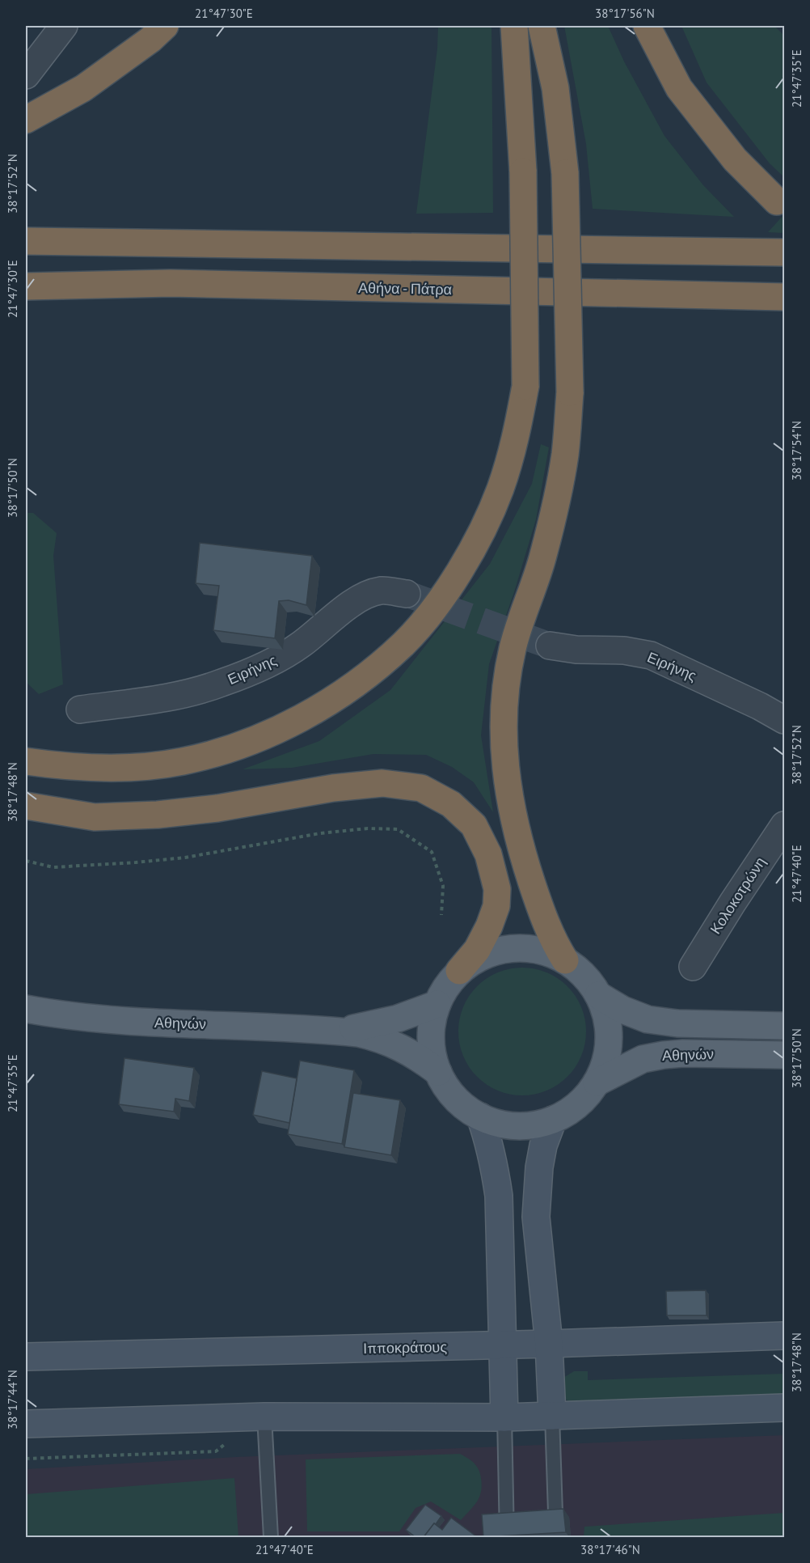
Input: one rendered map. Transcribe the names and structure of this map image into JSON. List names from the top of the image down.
{
  "streets": {
    "highway": ["Αθήνα - Πάτρα"],
    "main road": ["Αθηνών"],
    "street": ["Ειρήνης", "Κολοκοτρώνη", "Ιπποκράτους"]
  },
  "coordinates": [
    "21°47'30\"E",
    "38°17'56\"N",
    "21°47'35\"E",
    "38°17'52\"N",
    "38°17'54\"N",
    "38°17'50\"N",
    "38°17'48\"N",
    "21°47'40\"E",
    "38°17'44\"N",
    "38°17'46\"N"
  ]
}
